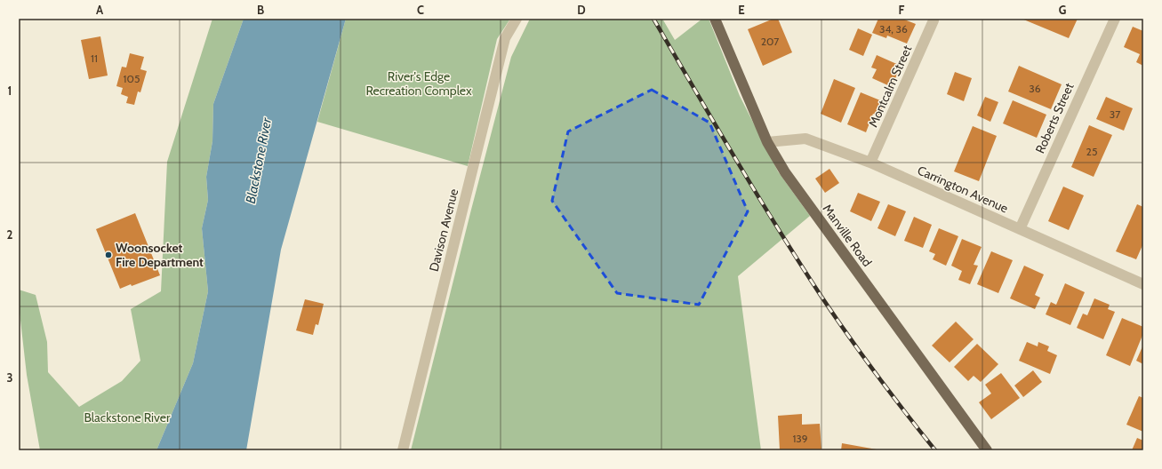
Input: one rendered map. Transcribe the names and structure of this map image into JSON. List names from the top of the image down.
{
  "streets": {
    "main road": ["Manville Road"],
    "street": [
      "Montcalm Street",
      "Roberts Street",
      "Carrington Avenue",
      "Davison Avenue"
    ]
  },
  "crossings": [
    ["Montcalm Street", "Carrington Avenue"],
    ["Roberts Street", "Carrington Avenue"],
    ["Carrington Avenue", "Manville Road"]
  ],
  "water": ["Blackstone River"],
  "parks": ["River's Edge Recreation Complex", "Blackstone River"],
  "places": ["Woonsocket Fire Department"],
  "house_numbers": [
    "34, 36",
    "207",
    "11",
    "105",
    "36",
    "37",
    "25",
    "139"
  ],
  "grid": {
    "columns": [
      "A",
      "B",
      "C",
      "D",
      "E",
      "F",
      "G"
    ],
    "rows": ["1", "2", "3"]
  }
}
